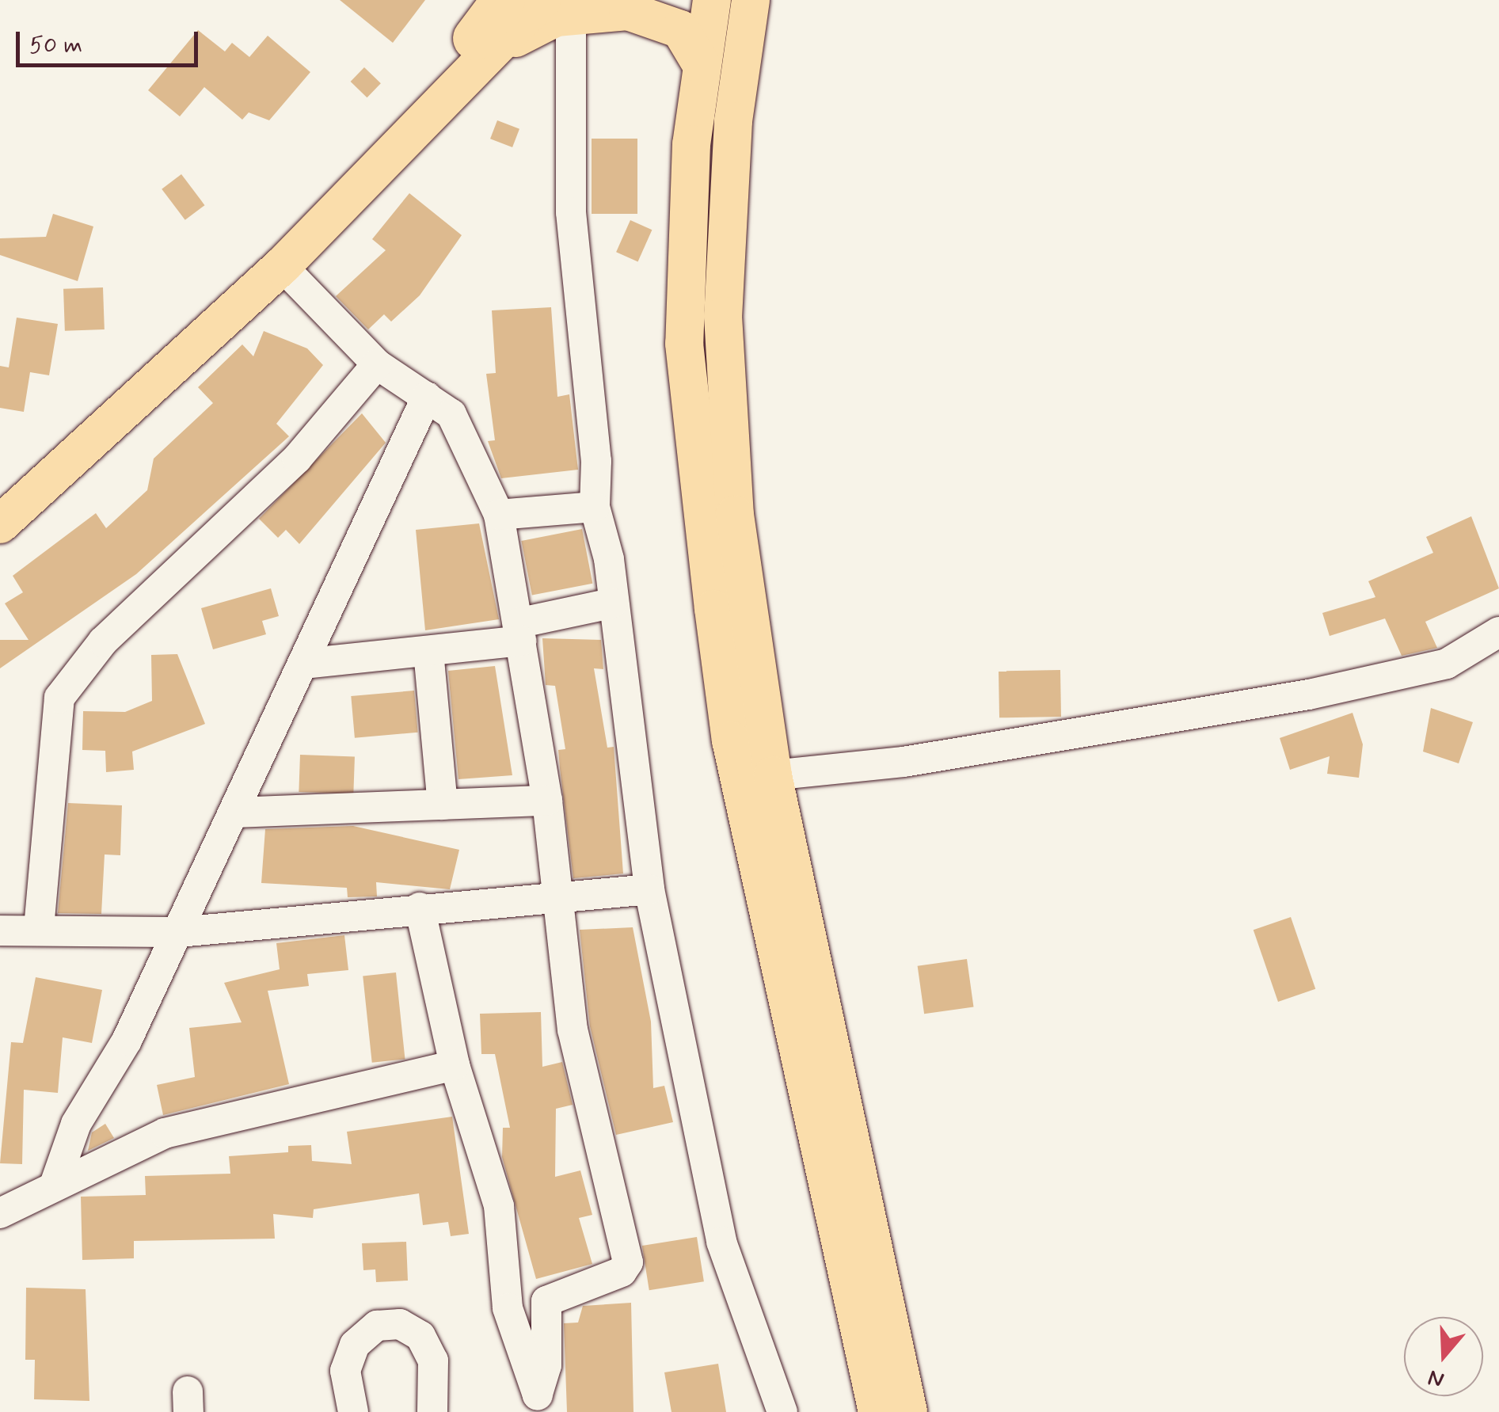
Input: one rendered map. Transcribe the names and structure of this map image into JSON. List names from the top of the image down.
{
  "scale_bar": "50 m",
  "north": "bottom"
}
